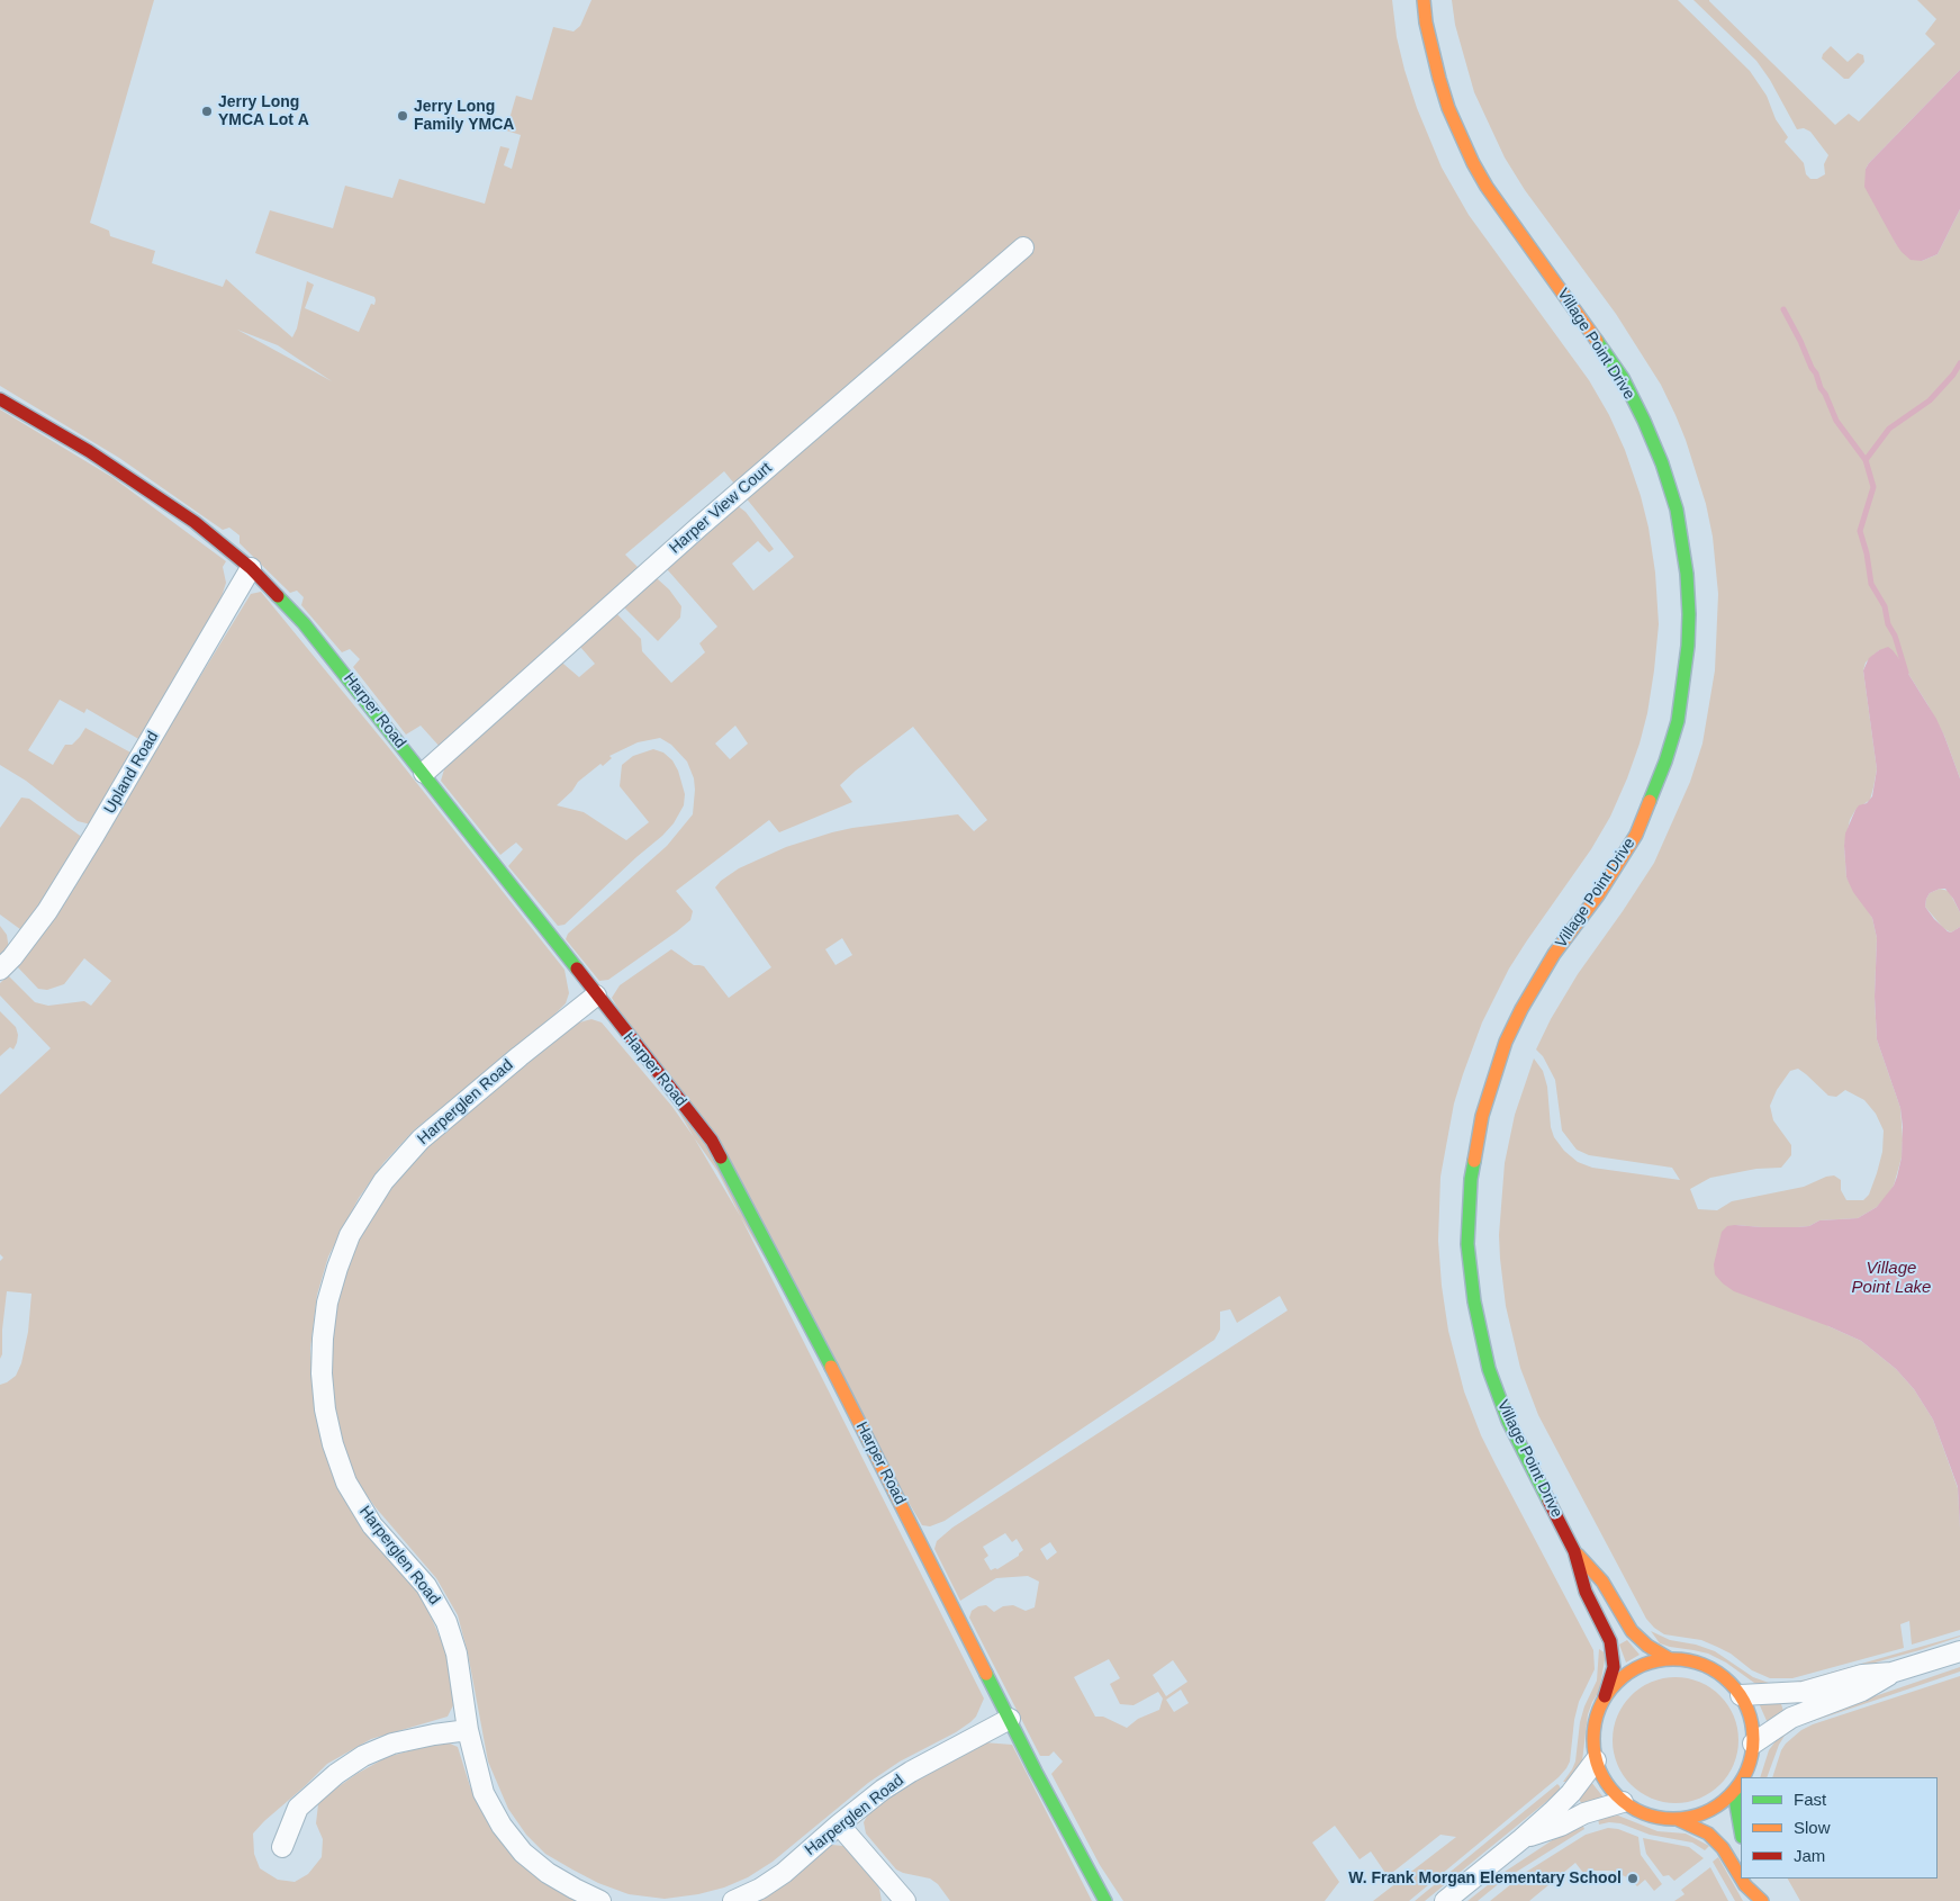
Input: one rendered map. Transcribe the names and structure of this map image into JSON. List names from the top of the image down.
{
  "streets": {
    "street": [
      "Village Point Drive",
      "Harper View Court",
      "Harper Road",
      "Upland Road",
      "Harperglen Road"
    ]
  },
  "crossings": [
    ["Harper View Court", "Harper Road"],
    ["Harper Road", "Upland Road"],
    ["Harper Road", "Harperglen Road"]
  ],
  "water": ["Village Point Lake"],
  "places": ["Jerry Long YMCA Lot A", "Jerry Long Family YMCA", "W. Frank Morgan Elementary School"],
  "legend": ["Fast", "Slow", "Jam"]
}
